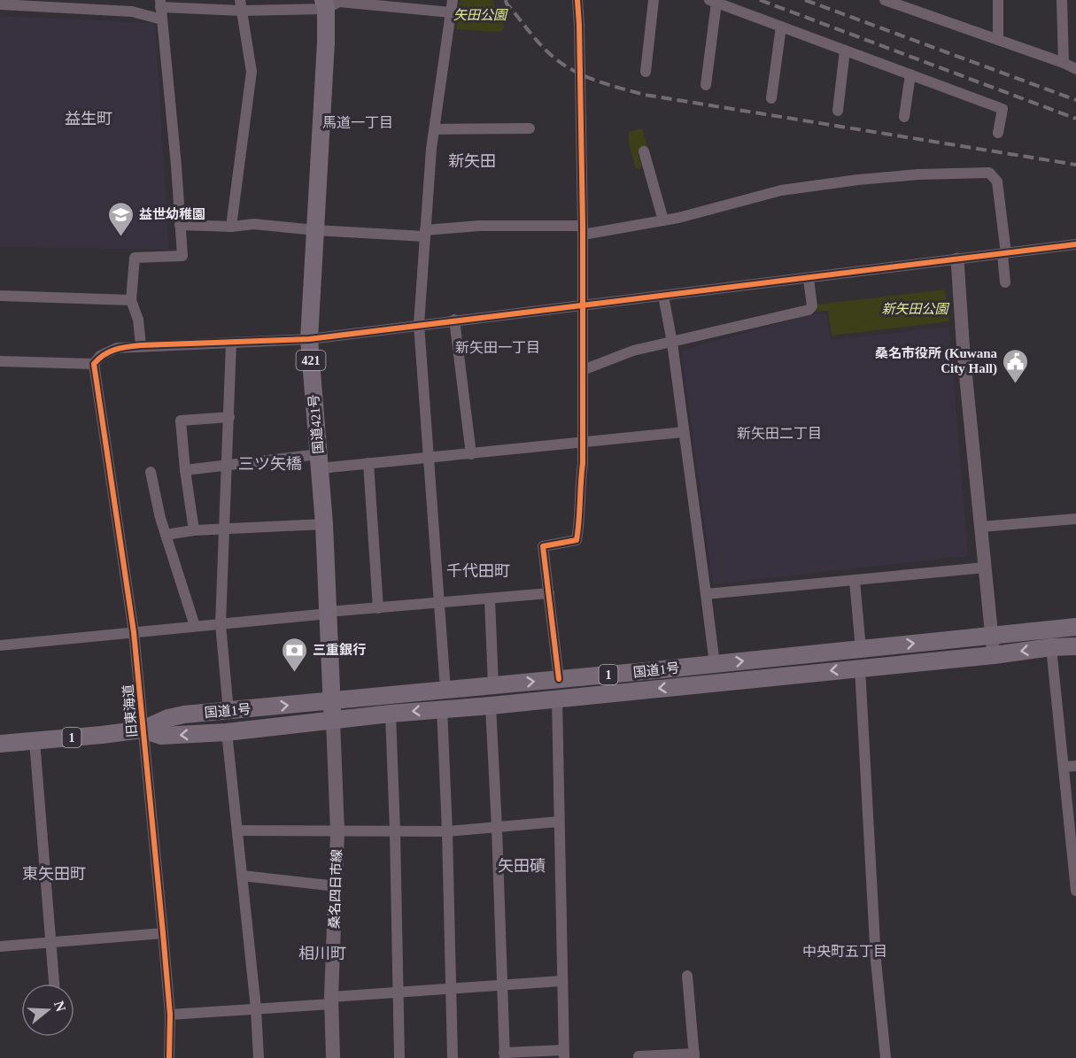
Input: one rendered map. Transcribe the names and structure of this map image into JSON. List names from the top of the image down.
{
  "streets": {
    "highway": [
      "421",
      "国道421号",
      "国道1号",
      "1"
    ],
    "main road": ["桑名四日市線"],
    "street": ["旧東海道"]
  },
  "crossings": [
    ["国道421号", "国道1号"],
    ["国道421号", "桑名四日市線"],
    ["国道1号", "旧東海道"],
    ["国道1号", "桑名四日市線"]
  ],
  "districts": [
    "益生町",
    "馬道一丁目",
    "新矢田",
    "新矢田一丁目",
    "新矢田二丁目",
    "三ツ矢橋",
    "千代田町",
    "矢田磧",
    "東矢田町",
    "中央町五丁目",
    "相川町"
  ],
  "parks": ["矢田公園", "新矢田公園"],
  "places": {
    "school or university": ["益世幼稚園"],
    "public building": ["桑名市役所 (Kuwana City Hall)"],
    "bank": ["三重銀行"]
  },
  "north": "right"
}
